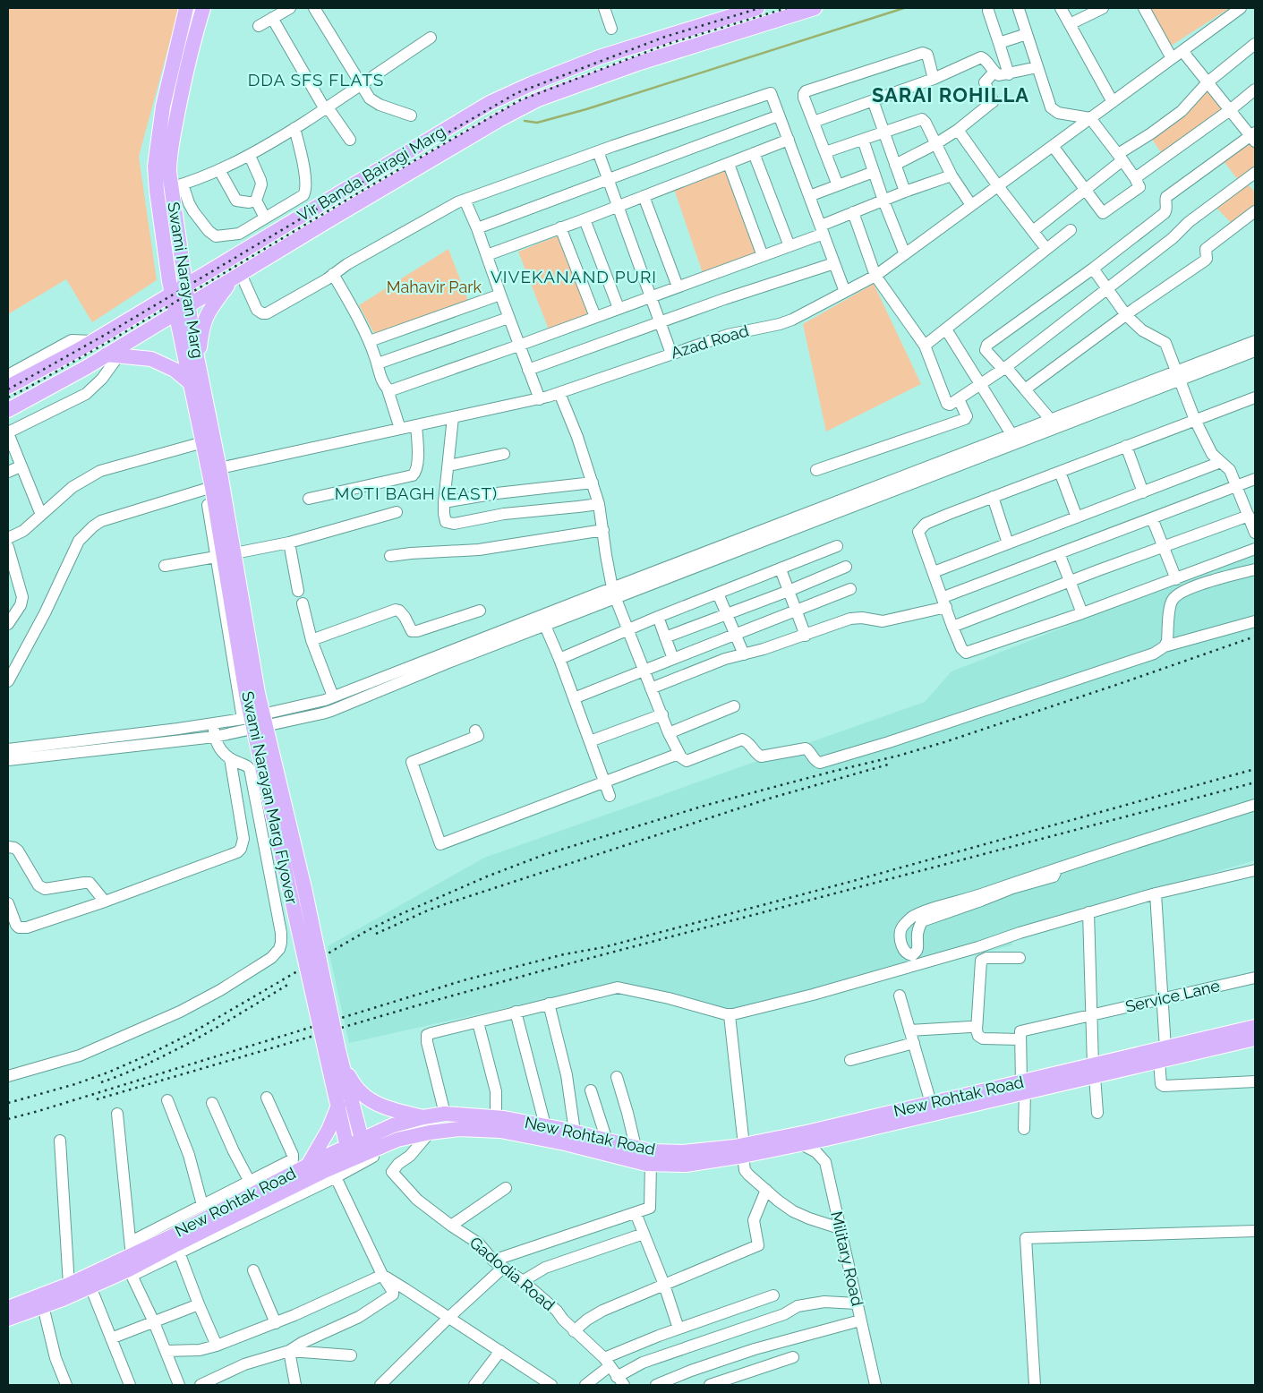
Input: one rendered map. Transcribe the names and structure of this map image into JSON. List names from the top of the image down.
{
  "streets": {
    "main road": [
      "Vir Banda Bairagi Marg",
      "Swami Narayan Marg",
      "Swami Narayan Marg Flyover",
      "New Rohtak Road"
    ],
    "street": [
      "Azad Road",
      "Service Lane",
      "Military Road",
      "Gadodia Road"
    ]
  },
  "crossings": [
    ["Vir Banda Bairagi Marg", "Swami Narayan Marg"],
    ["Swami Narayan Marg", "Azad Road"],
    ["Swami Narayan Marg", "Swami Narayan Marg Flyover"],
    ["New Rohtak Road", "Military Road"],
    ["New Rohtak Road", "Gadodia Road"]
  ],
  "districts": [
    "DDA SFS FLATS",
    "SARAI ROHILLA",
    "VIVEKANAND PURI",
    "MOTI BAGH (EAST)"
  ],
  "parks": ["Mahavir Park"]
}
